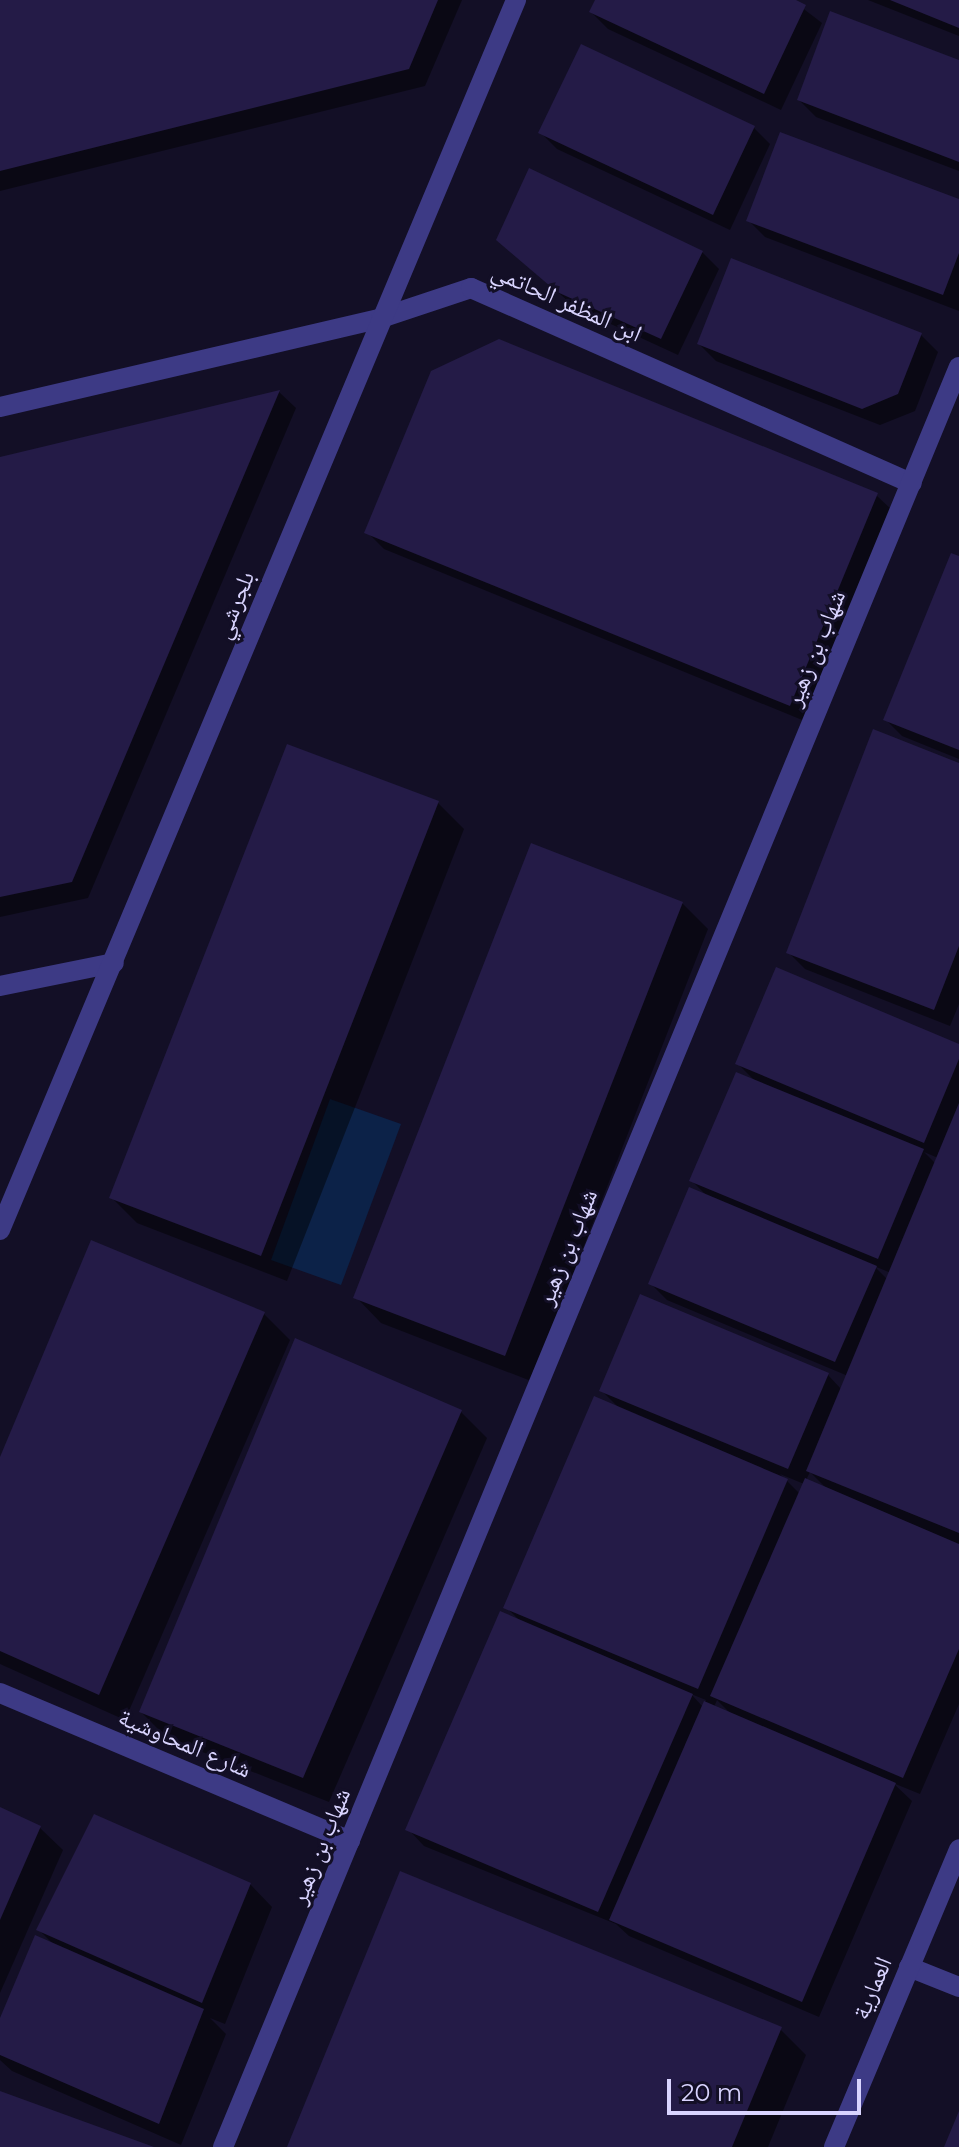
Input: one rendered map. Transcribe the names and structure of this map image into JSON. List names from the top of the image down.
{
  "streets": {
    "street": [
      "ابن المظفر الحاتمي",
      "بلجرشي",
      "شهاب بن زهير",
      "شارع المحاوشية",
      "العمارية"
    ]
  },
  "crossings": [
    ["ابن المظفر الحاتمي", "بلجرشي"],
    ["ابن المظفر الحاتمي", "شهاب بن زهير"],
    ["شهاب بن زهير", "شارع المحاوشية"]
  ],
  "scale_bar": "20 m"
}
